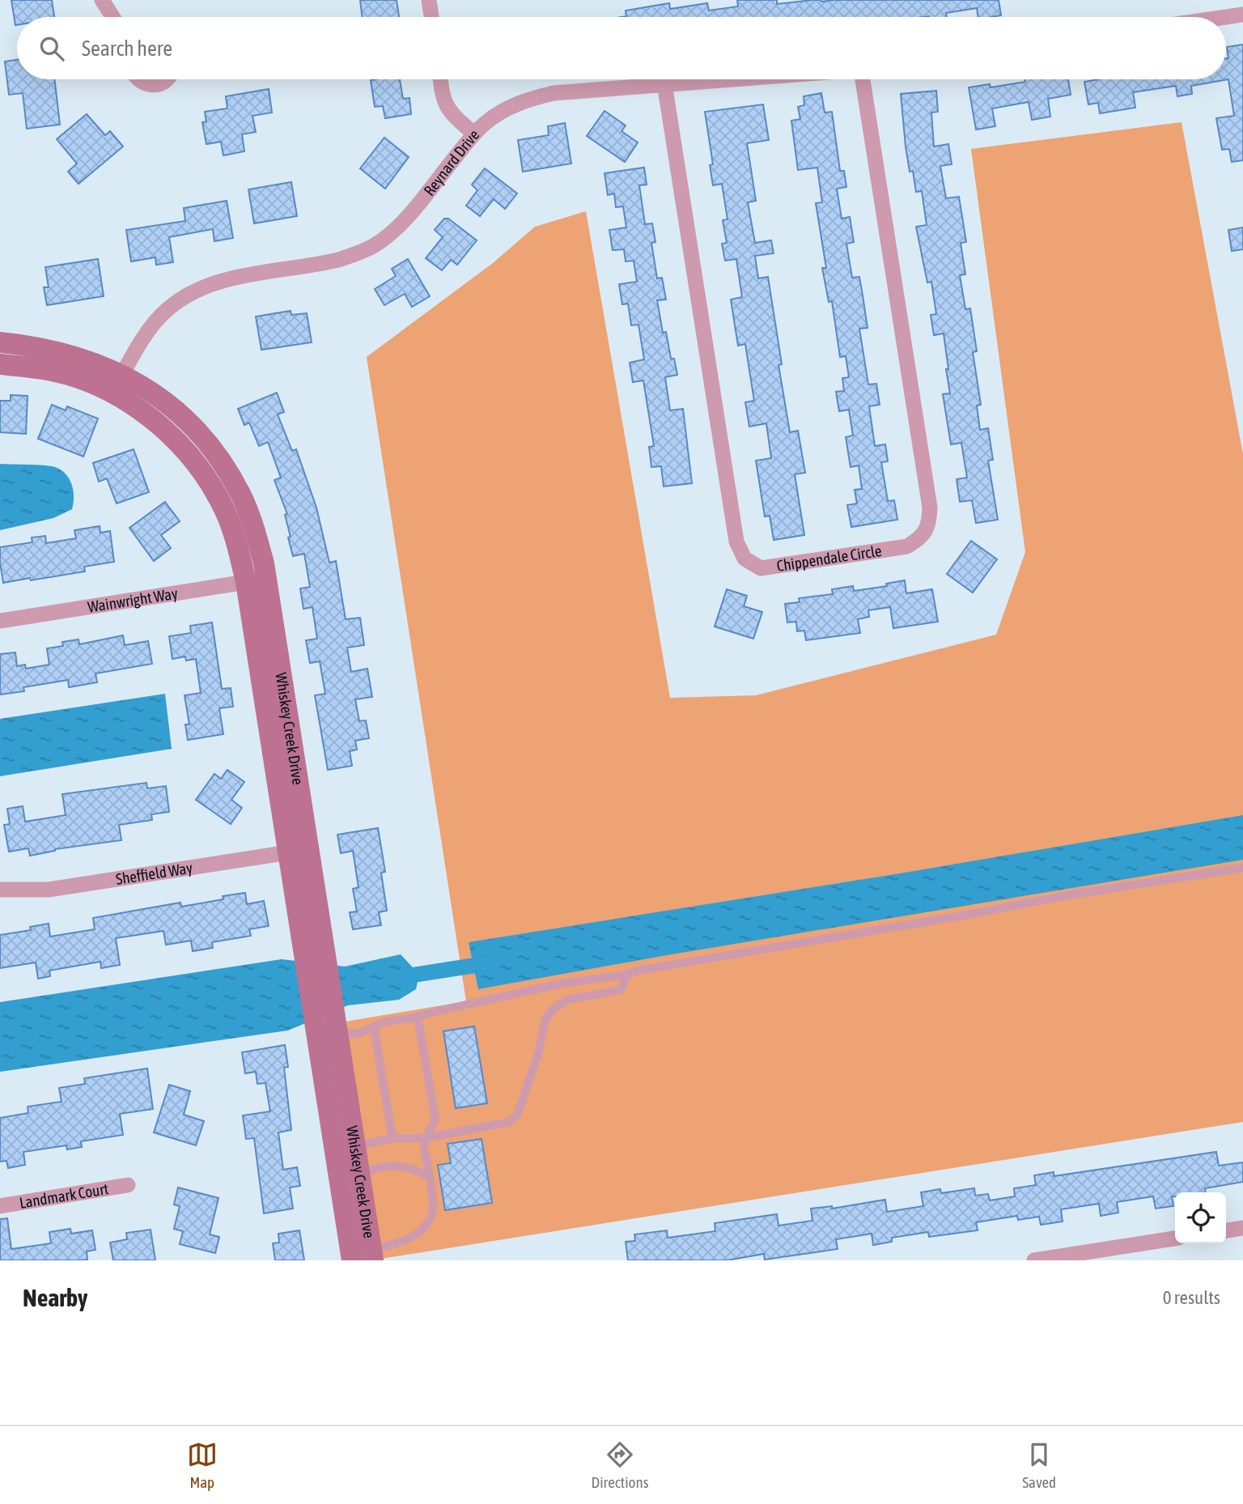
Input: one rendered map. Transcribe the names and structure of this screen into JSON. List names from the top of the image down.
{
  "streets": {
    "street": [
      "Reynard Drive",
      "Chippendale Circle",
      "Wainwright Way",
      "Whiskey Creek Drive",
      "Sheffield Way",
      "Landmark Court"
    ]
  },
  "crossings": [
    ["Reynard Drive", "Chippendale Circle"],
    ["Reynard Drive", "Whiskey Creek Drive"],
    ["Wainwright Way", "Whiskey Creek Drive"],
    ["Whiskey Creek Drive", "Sheffield Way"]
  ],
  "page": {
    "search": "Search here",
    "heading": ["Nearby", "0 results"],
    "nav": ["Map", "Directions", "Saved"]
  }
}
